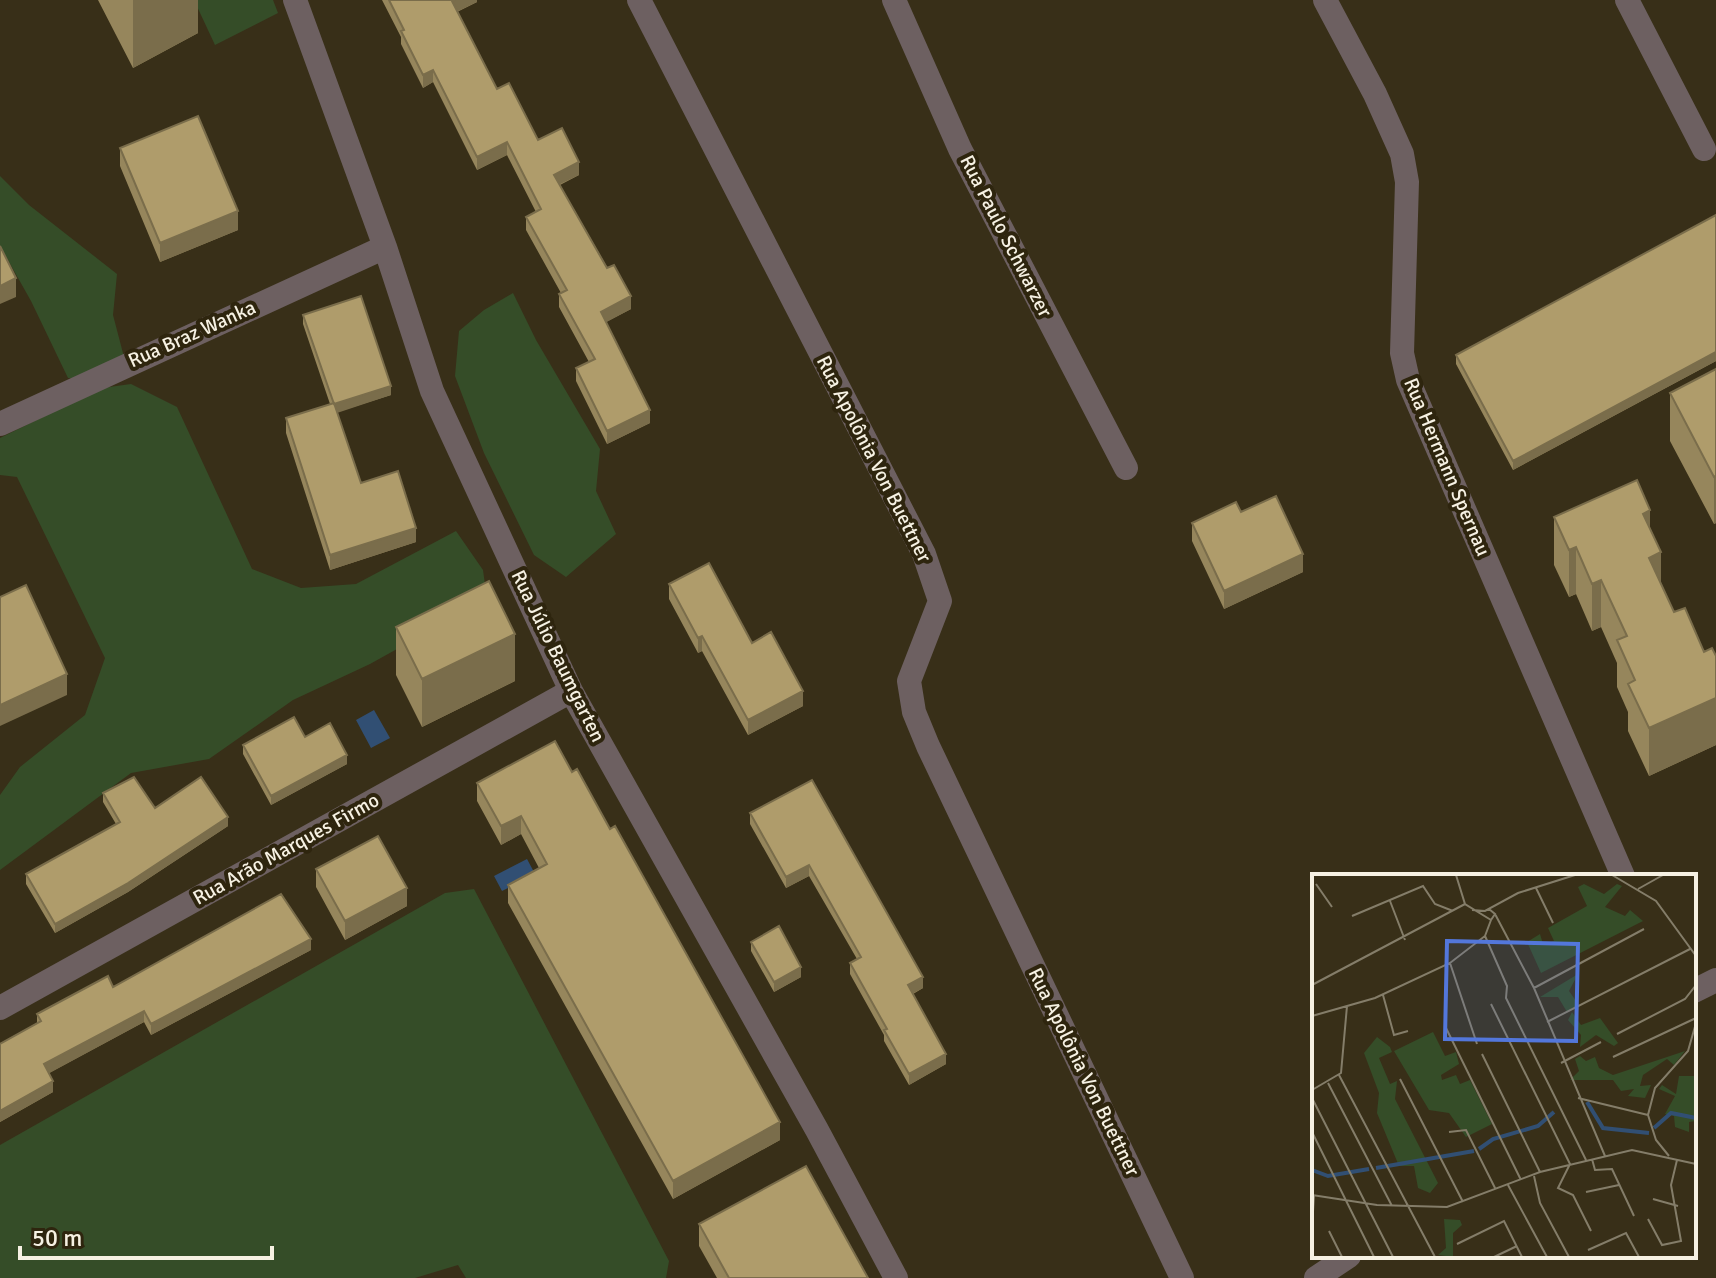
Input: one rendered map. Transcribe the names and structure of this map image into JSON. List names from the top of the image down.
{
  "streets": {
    "street": [
      "Rua Paulo Schwarzer",
      "Rua Braz Wanka",
      "Rua Apolônia Von Buettner",
      "Rua Hermann Spernau",
      "Rua Júlio Baumgarten",
      "Rua Arão Marques Firmo"
    ]
  },
  "crossings": [
    ["Rua Braz Wanka", "Rua Júlio Baumgarten"],
    ["Rua Júlio Baumgarten", "Rua Arão Marques Firmo"]
  ],
  "scale_bar": "50 m"
}
